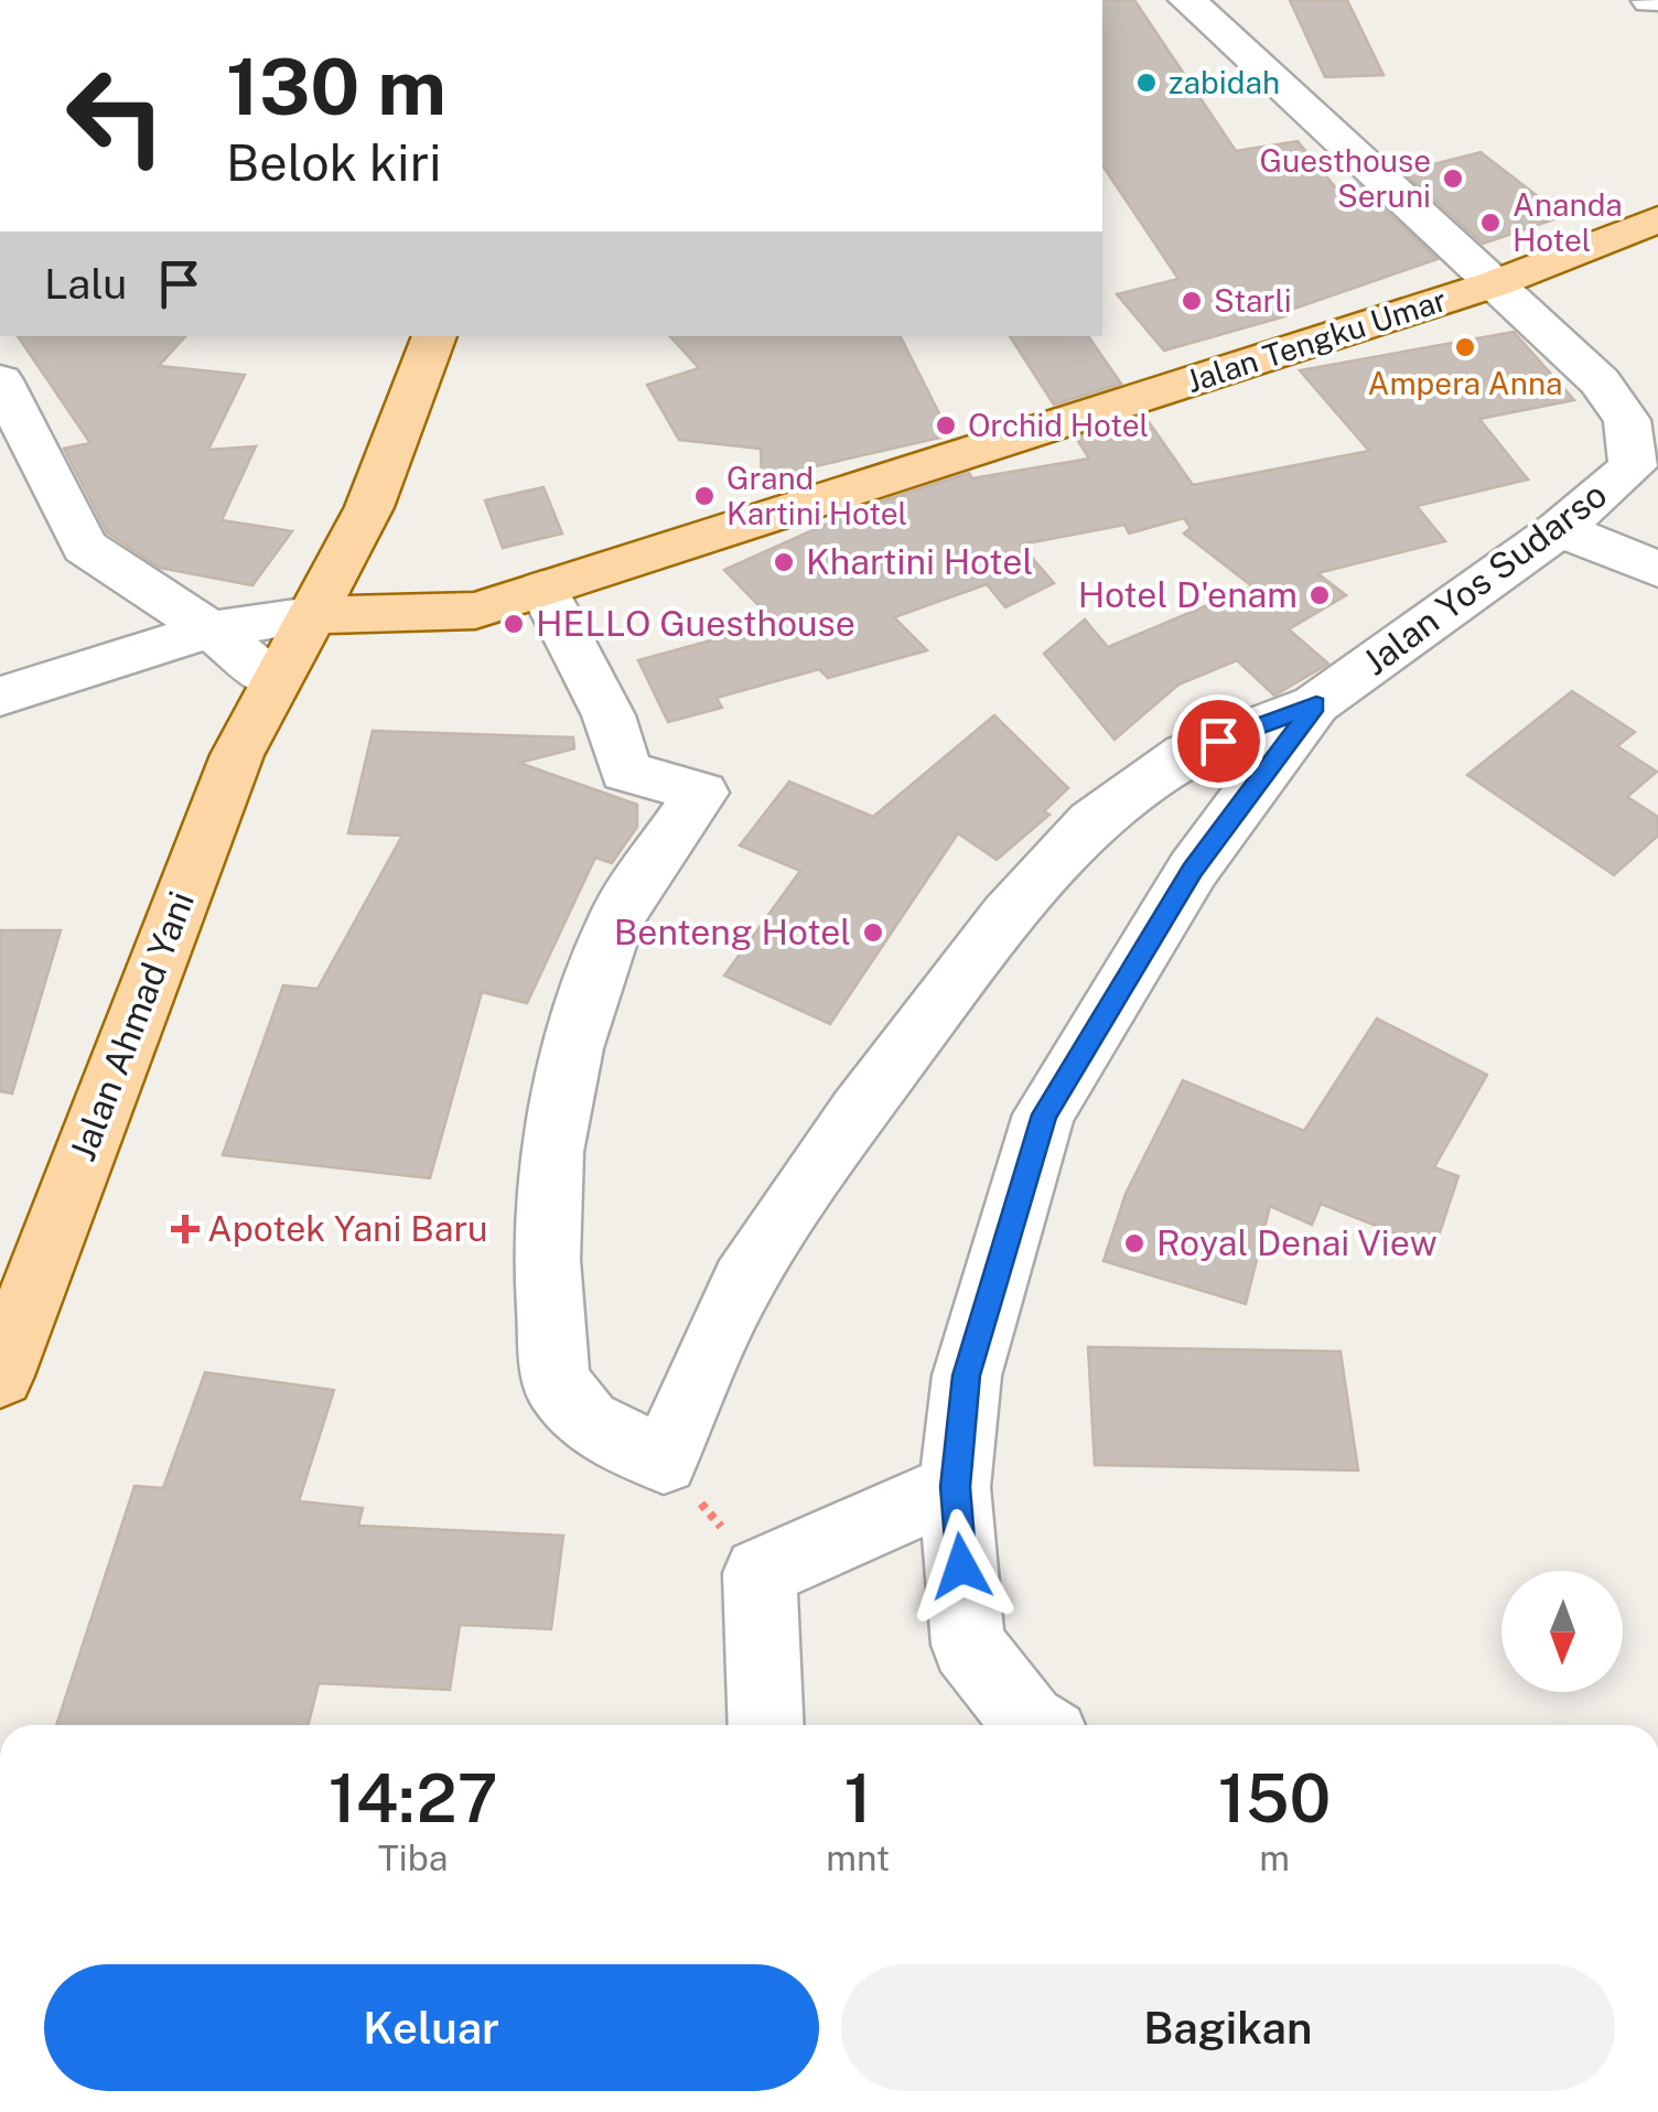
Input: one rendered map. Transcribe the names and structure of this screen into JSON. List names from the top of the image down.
{
  "streets": {
    "main road": ["Jalan Tengku Umar", "Jalan Ahmad Yani"],
    "street": ["Jalan Yos Sudarso"]
  },
  "crossings": [
    ["Jalan Tengku Umar", "Jalan Yos Sudarso"],
    ["Jalan Tengku Umar", "Jalan Ahmad Yani"]
  ],
  "places": {
    "other": [
      "zabidah",
      "Guesthouse Seruni",
      "Ananda Hotel",
      "Starli",
      "Ampera Anna",
      "Orchid Hotel",
      "Grand Kartini Hotel",
      "Khartini Hotel",
      "Hotel D'enam",
      "HELLO Guesthouse",
      "Benteng Hotel",
      "Royal Denai View"
    ],
    "health": ["Apotek Yani Baru"]
  },
  "north": "bottom",
  "page": {
    "turn": ["130 m", "Belok kiri"],
    "then": "Lalu",
    "eta": [
      "14:27",
      "Tiba",
      "1",
      "mnt",
      "150",
      "m"
    ],
    "buttons": ["Keluar", "Bagikan"]
  }
}
